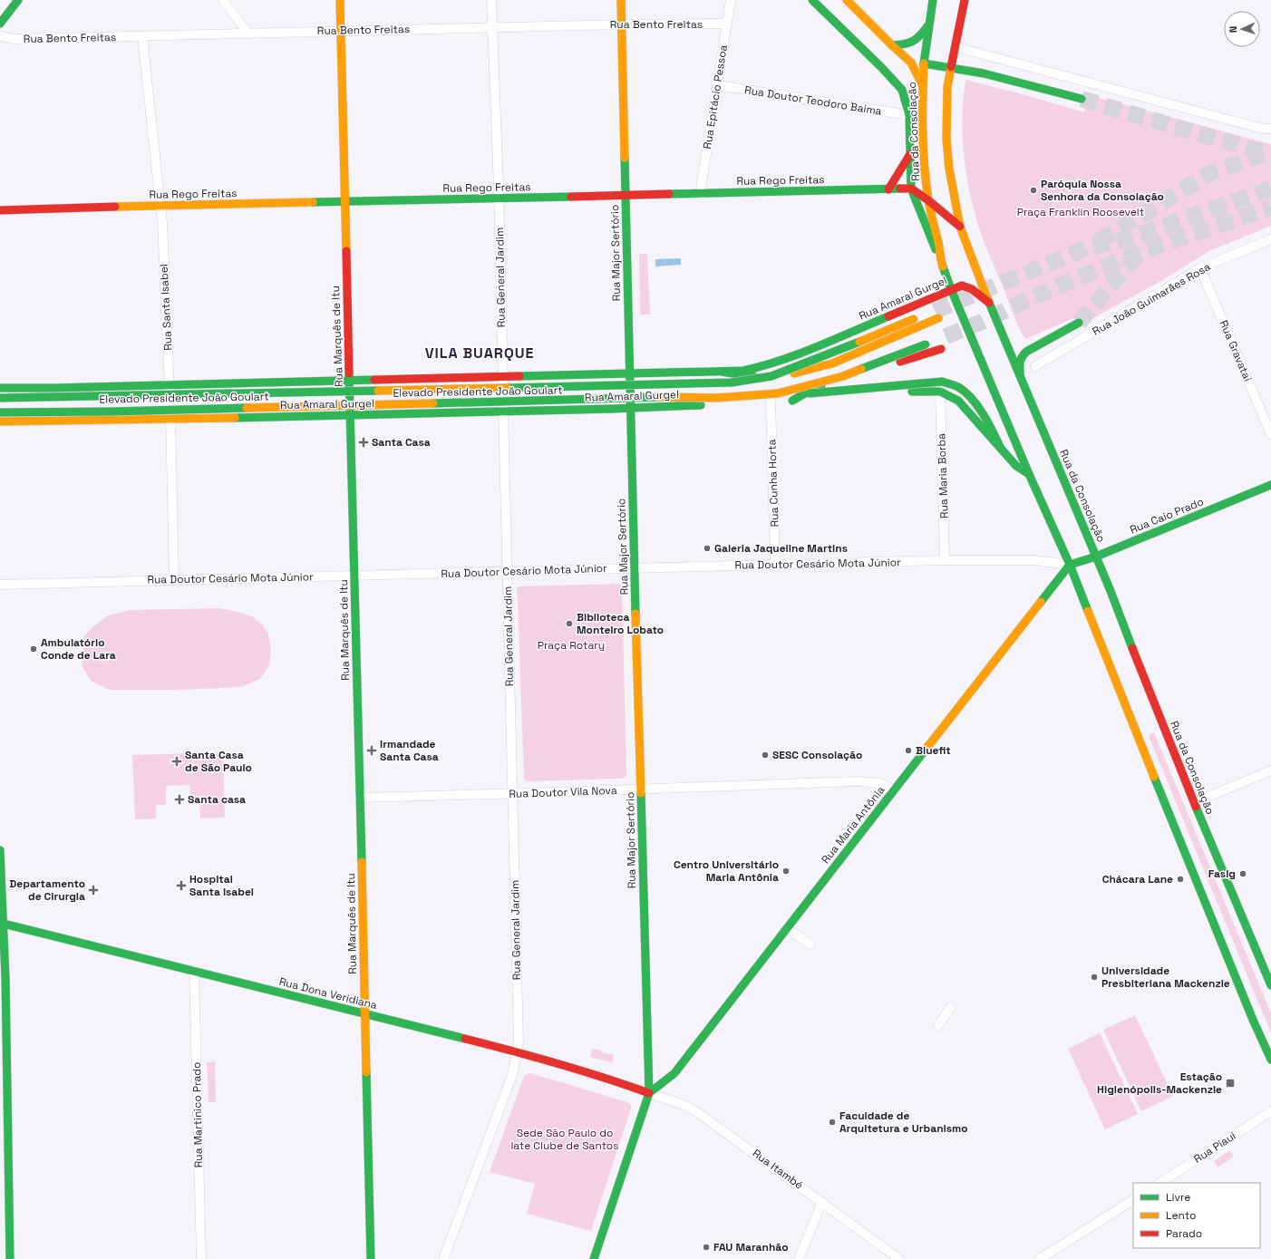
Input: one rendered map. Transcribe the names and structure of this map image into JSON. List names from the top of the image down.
{
  "streets": {
    "main road": [
      "Rua da Consolação",
      "Rua Rego Freitas",
      "Rua Major Sertório",
      "Rua Amaral Gurgel",
      "Rua Marquês de Itu",
      "Elevado Presidente João Goulart",
      "Rua Caio Prado",
      "Rua Maria Antônia",
      "Rua Dona Veridiana"
    ],
    "street": [
      "Rua Bento Freitas",
      "Rua Epitácio Pessoa",
      "Rua Doutor Teodoro Baima",
      "Rua General Jardim",
      "Rua João Guimarães Rosa",
      "Rua Santa Isabel",
      "Rua Gravataí",
      "Rua Maria Borba",
      "Rua Cunha Horta",
      "Rua Doutor Cesário Mota Júnior",
      "Rua Doutor Vila Nova",
      "Rua Martinico Prado",
      "Rua Piauí",
      "Rua Itambé"
    ]
  },
  "crossings": [
    ["Rua Bento Freitas", "Rua Epitácio Pessoa"],
    ["Rua Bento Freitas", "Rua Major Sertório"],
    ["Rua Bento Freitas", "Rua General Jardim"],
    ["Rua Bento Freitas", "Rua Santa Isabel"],
    ["Rua Bento Freitas", "Rua Marquês de Itu"],
    ["Rua Epitácio Pessoa", "Rua Doutor Teodoro Baima"],
    ["Rua Epitácio Pessoa", "Rua Rego Freitas"],
    ["Rua Doutor Teodoro Baima", "Rua da Consolação"],
    ["Rua da Consolação", "Rua Rego Freitas"],
    ["Rua da Consolação", "Rua Amaral Gurgel"],
    ["Rua da Consolação", "Rua Caio Prado"],
    ["Rua da Consolação", "Rua Doutor Cesário Mota Júnior"],
    ["Rua da Consolação", "Rua Maria Antônia"],
    ["Rua Rego Freitas", "Rua Major Sertório"],
    ["Rua Rego Freitas", "Rua General Jardim"],
    ["Rua Rego Freitas", "Rua Santa Isabel"],
    ["Rua Rego Freitas", "Rua Marquês de Itu"],
    ["Rua Major Sertório", "Rua Amaral Gurgel"],
    ["Rua Major Sertório", "Rua Doutor Cesário Mota Júnior"],
    ["Rua Major Sertório", "Rua Doutor Vila Nova"],
    ["Rua Major Sertório", "Rua Maria Antônia"],
    ["Rua Major Sertório", "Rua Dona Veridiana"],
    ["Rua Major Sertório", "Rua Itambé"],
    ["Rua General Jardim", "Rua Amaral Gurgel"],
    ["Rua General Jardim", "Rua Doutor Cesário Mota Júnior"],
    ["Rua General Jardim", "Rua Doutor Vila Nova"],
    ["Rua General Jardim", "Rua Dona Veridiana"],
    ["Rua Amaral Gurgel", "Rua Santa Isabel"],
    ["Rua Amaral Gurgel", "Rua Marquês de Itu"],
    ["Rua Amaral Gurgel", "Elevado Presidente João Goulart"],
    ["Rua Amaral Gurgel", "Rua Maria Borba"],
    ["Rua Amaral Gurgel", "Rua Cunha Horta"],
    ["Rua João Guimarães Rosa", "Rua Gravataí"],
    ["Rua Santa Isabel", "Rua Doutor Cesário Mota Júnior"],
    ["Rua Marquês de Itu", "Rua Doutor Cesário Mota Júnior"],
    ["Rua Marquês de Itu", "Rua Doutor Vila Nova"],
    ["Rua Marquês de Itu", "Rua Dona Veridiana"],
    ["Rua Maria Borba", "Rua Doutor Cesário Mota Júnior"],
    ["Rua Cunha Horta", "Rua Doutor Cesário Mota Júnior"],
    ["Rua Caio Prado", "Rua Doutor Cesário Mota Júnior"],
    ["Rua Caio Prado", "Rua Maria Antônia"],
    ["Rua Doutor Cesário Mota Júnior", "Rua Maria Antônia"],
    ["Rua Doutor Vila Nova", "Rua Maria Antônia"],
    ["Rua Maria Antônia", "Rua Dona Veridiana"],
    ["Rua Maria Antônia", "Rua Itambé"],
    ["Rua Dona Veridiana", "Rua Martinico Prado"],
    ["Rua Dona Veridiana", "Rua Itambé"]
  ],
  "districts": ["VILA BUARQUE"],
  "parks": ["Praça Franklin Roosevelt", "Praça Rotary", "Sede São Paulo do Iate Clube de Santos"],
  "places": {
    "other": [
      "Paróquia Nossa Senhora da Consolação",
      "Galeria Jaqueline Martins",
      "Biblioteca Monteiro Lobato",
      "Ambulatório Conde de Lara",
      "Bluefit",
      "SESC Consolação",
      "Centro Universitário Maria Antônia",
      "Fasig",
      "Chácara Lane",
      "Universidade Presbiteriana Mackenzie",
      "Faculdade de Arquitetura e Urbanismo",
      "FAU Maranhão"
    ],
    "health": [
      "Santa Casa",
      "Irmandade Santa Casa",
      "Santa Casa de São Paulo",
      "Santa casa",
      "Hospital Santa Isabel",
      "Departamento de Cirurgia"
    ],
    "transit": ["Estação Higienópolis-Mackenzie"]
  },
  "legend": ["Livre", "Lento", "Parado"],
  "north": "left"
}
